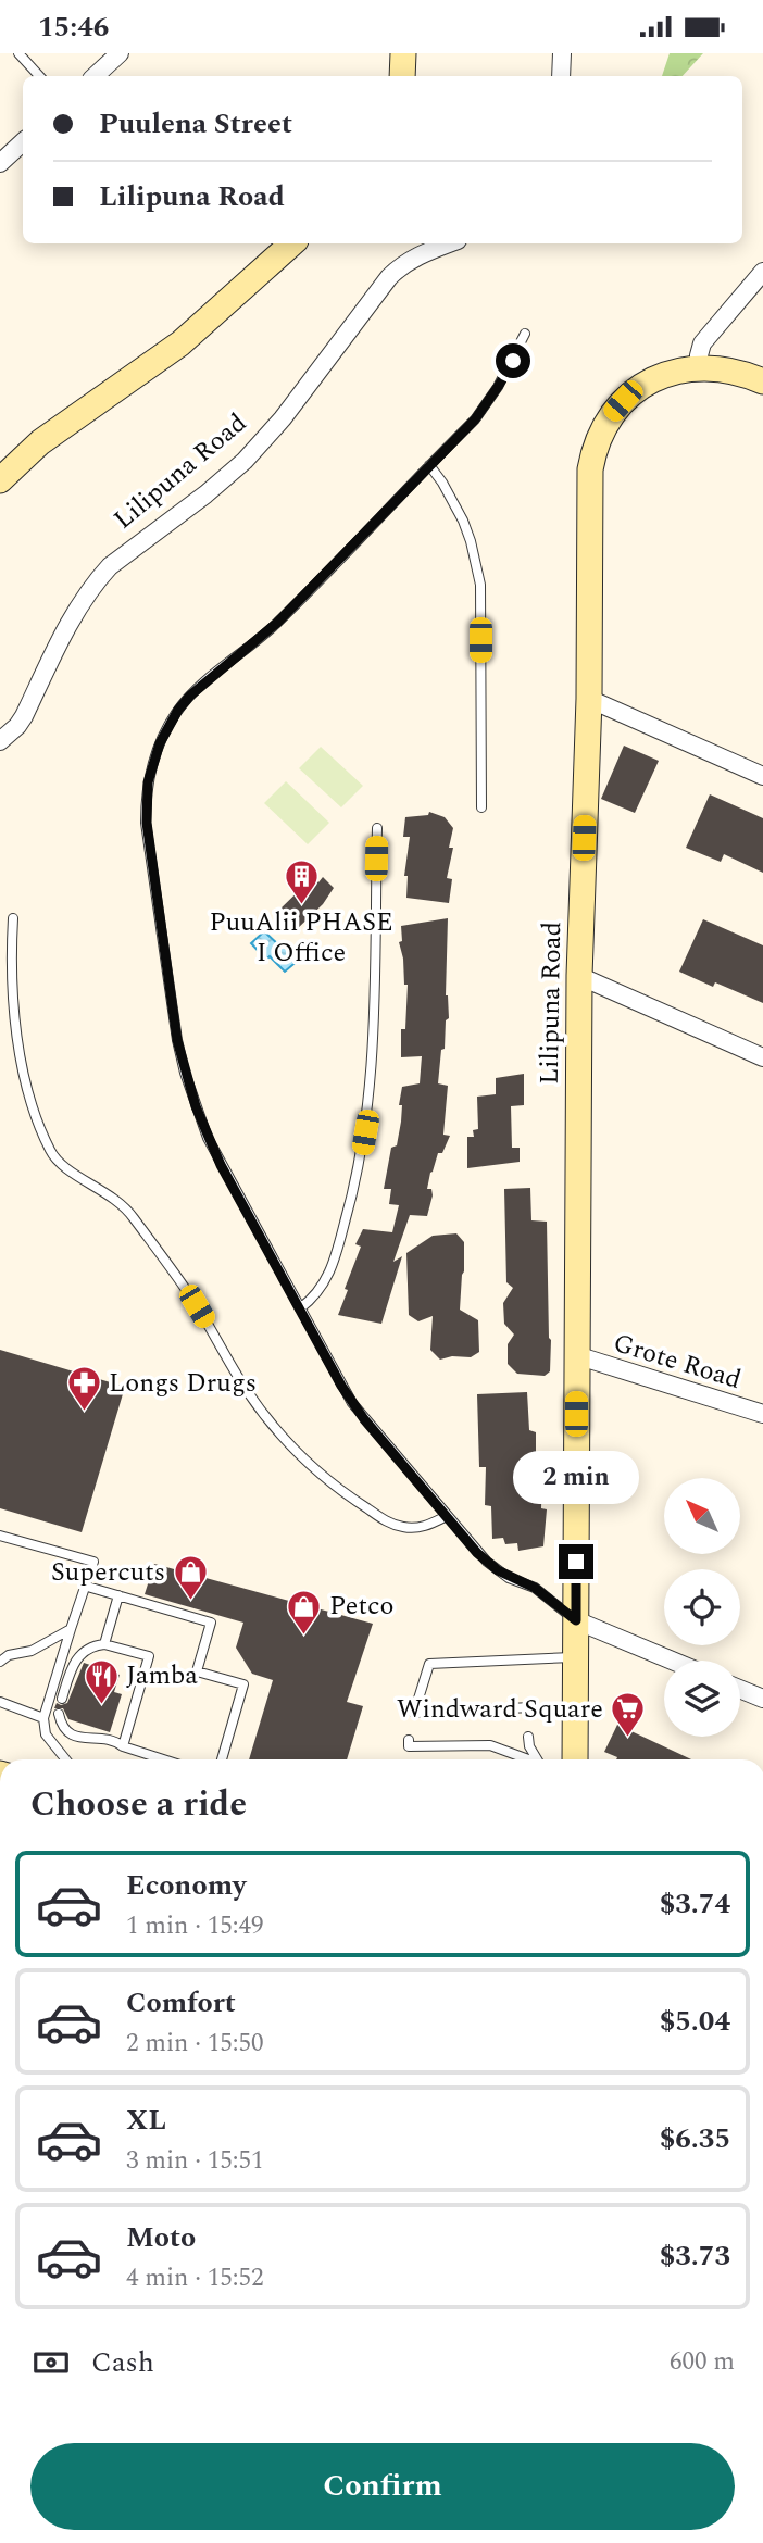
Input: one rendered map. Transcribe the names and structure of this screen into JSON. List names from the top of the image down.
{
  "streets": {
    "street": ["Lilipuna Road", "Grote Road"]
  },
  "crossings": [
    ["Lilipuna Road", "Grote Road"]
  ],
  "places": {
    "building": ["PuuAlii PHASE I Office"],
    "pharmacy": ["Longs Drugs"],
    "shop": ["Supercuts", "Petco"],
    "restaurant": ["Jamba"],
    "supermarket": ["Windward Square"]
  },
  "north": "top left",
  "page": {
    "status": "15:46",
    "banner": ["Puulena Street", "Lilipuna Road"],
    "bubble": "2 min",
    "heading": "Choose a ride",
    "list": [
      {
        "name": "Economy",
        "note": "1 min · 15:49",
        "value": "$3.74"
      },
      {
        "name": "Comfort",
        "note": "2 min · 15:50",
        "value": "$5.04"
      },
      {
        "name": "XL",
        "note": "3 min · 15:51",
        "value": "$6.35"
      },
      {
        "name": "Moto",
        "note": "4 min · 15:52",
        "value": "$3.73"
      }
    ],
    "pay": ["Cash", "600 m"],
    "buttons": "Confirm"
  }
}
